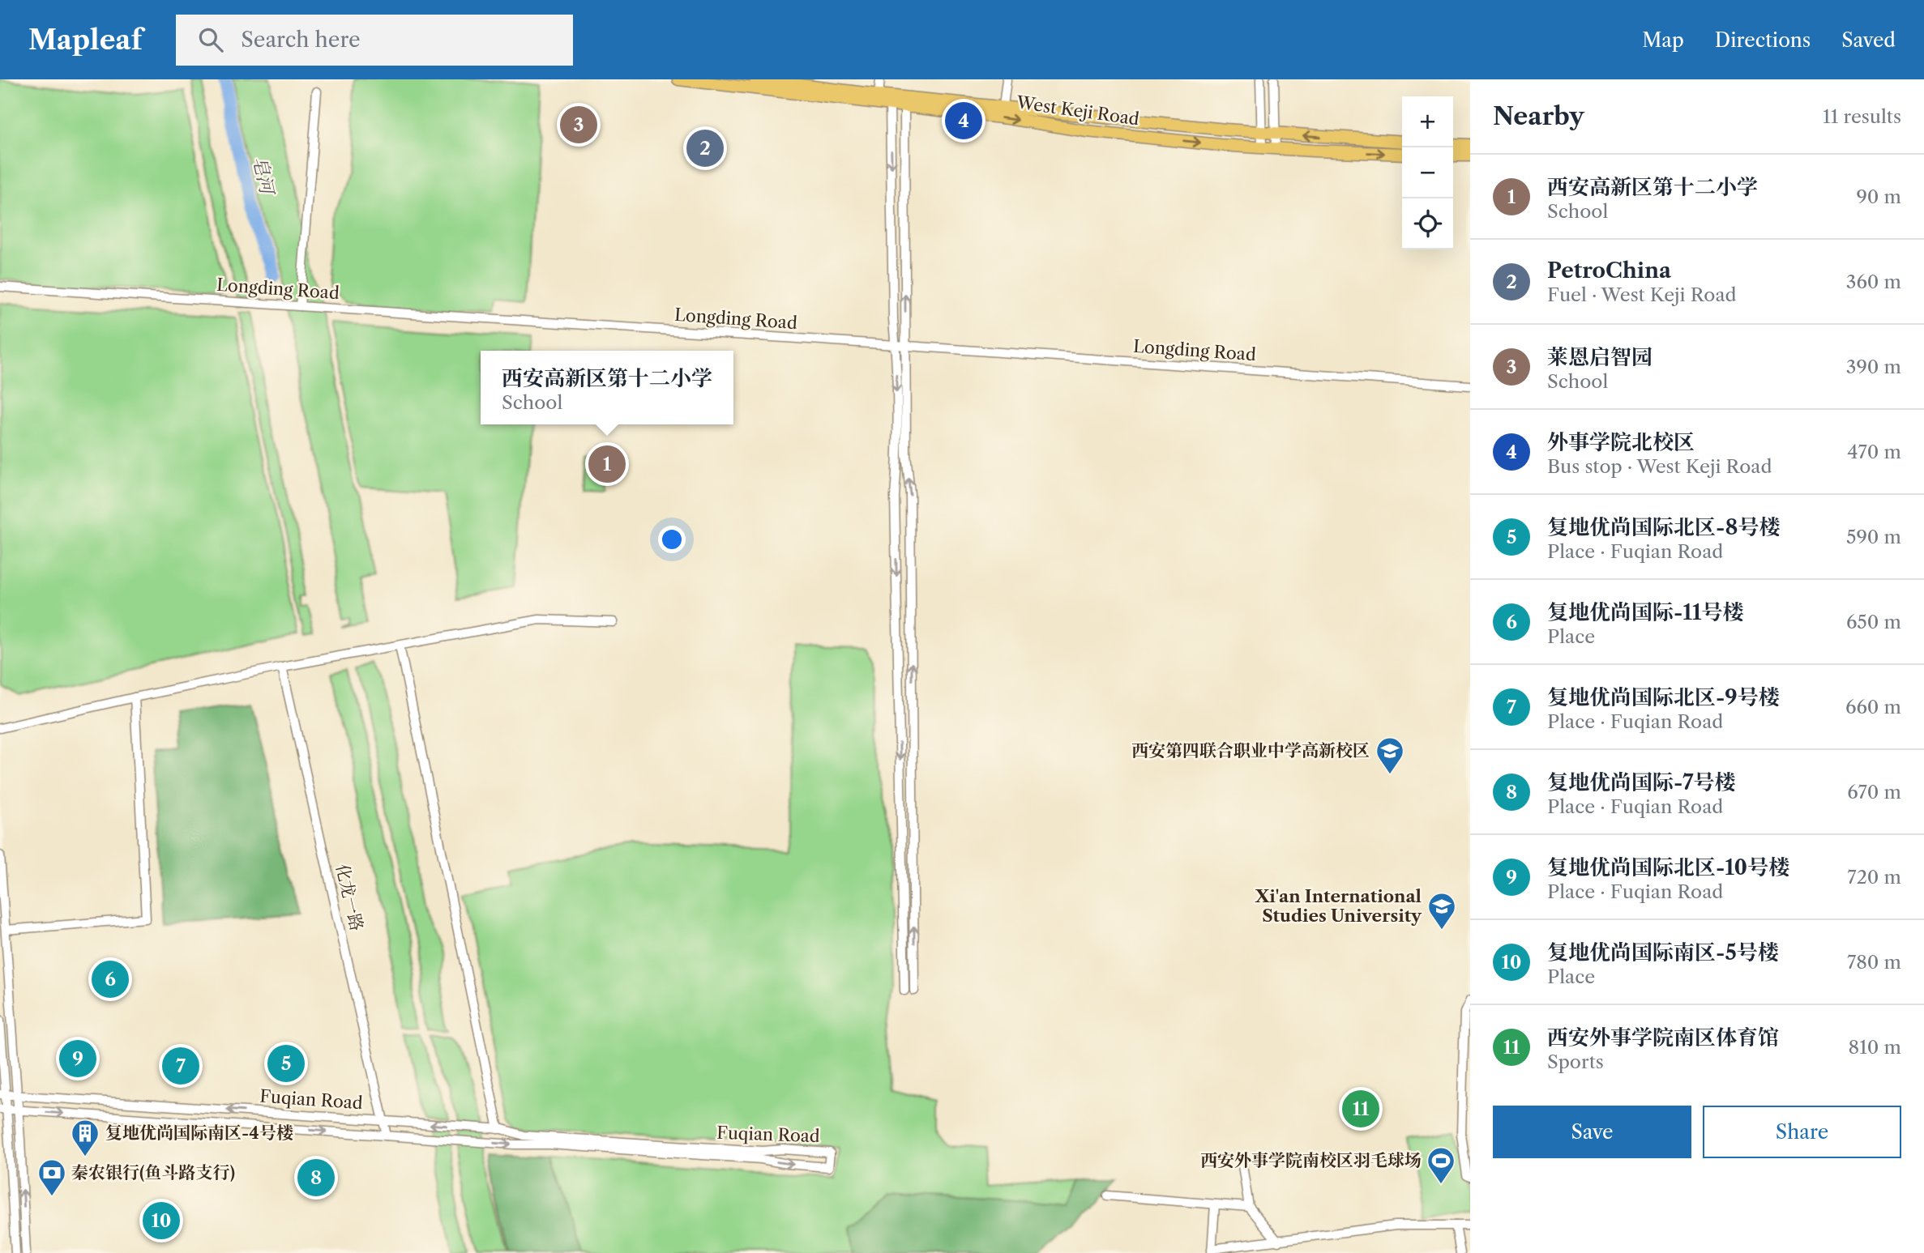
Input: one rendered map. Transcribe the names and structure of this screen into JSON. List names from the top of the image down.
{
  "streets": {
    "main road": ["West Keji Road"],
    "street": ["Longding Road", "化龙一路", "Fuqian Road"]
  },
  "crossings": [
    ["化龙一路", "Fuqian Road"]
  ],
  "water": ["皂河"],
  "places": {
    "school or university": ["西安第四联合职业中学高新校区", "Xi'an International Studies University"],
    "building": ["复地优尚国际南区-4号楼"],
    "sports": ["西安外事学院南校区羽毛球场"],
    "bank": ["秦农银行(鱼斗路支行)"]
  },
  "page": {
    "header": "Mapleaf",
    "search": "Search here",
    "nav": ["Map", "Directions", "Saved"],
    "heading": ["Nearby", "11 results"],
    "map_buttons": ["+", "−"],
    "pins": [
      "4",
      "3",
      "2",
      "1",
      "6",
      "9",
      "5",
      "7",
      "11",
      "8",
      "10"
    ],
    "list": [
      {
        "mark": "1",
        "name": "西安高新区第十二小学",
        "note": "School",
        "value": "90 m"
      },
      {
        "mark": "2",
        "name": "PetroChina",
        "note": "Fuel · West Keji Road",
        "value": "360 m"
      },
      {
        "mark": "3",
        "name": "莱恩启智园",
        "note": "School",
        "value": "390 m"
      },
      {
        "mark": "4",
        "name": "外事学院北校区",
        "note": "Bus stop · West Keji Road",
        "value": "470 m"
      },
      {
        "mark": "5",
        "name": "复地优尚国际北区-8号楼",
        "note": "Place · Fuqian Road",
        "value": "590 m"
      },
      {
        "mark": "6",
        "name": "复地优尚国际-11号楼",
        "note": "Place",
        "value": "650 m"
      },
      {
        "mark": "7",
        "name": "复地优尚国际北区-9号楼",
        "note": "Place · Fuqian Road",
        "value": "660 m"
      },
      {
        "mark": "8",
        "name": "复地优尚国际-7号楼",
        "note": "Place · Fuqian Road",
        "value": "670 m"
      },
      {
        "mark": "9",
        "name": "复地优尚国际北区-10号楼",
        "note": "Place · Fuqian Road",
        "value": "720 m"
      },
      {
        "mark": "10",
        "name": "复地优尚国际南区-5号楼",
        "note": "Place",
        "value": "780 m"
      },
      {
        "mark": "11",
        "name": "西安外事学院南区体育馆",
        "note": "Sports",
        "value": "810 m"
      }
    ],
    "popup": ["西安高新区第十二小学", "School"],
    "buttons": ["Save", "Share"]
  }
}
